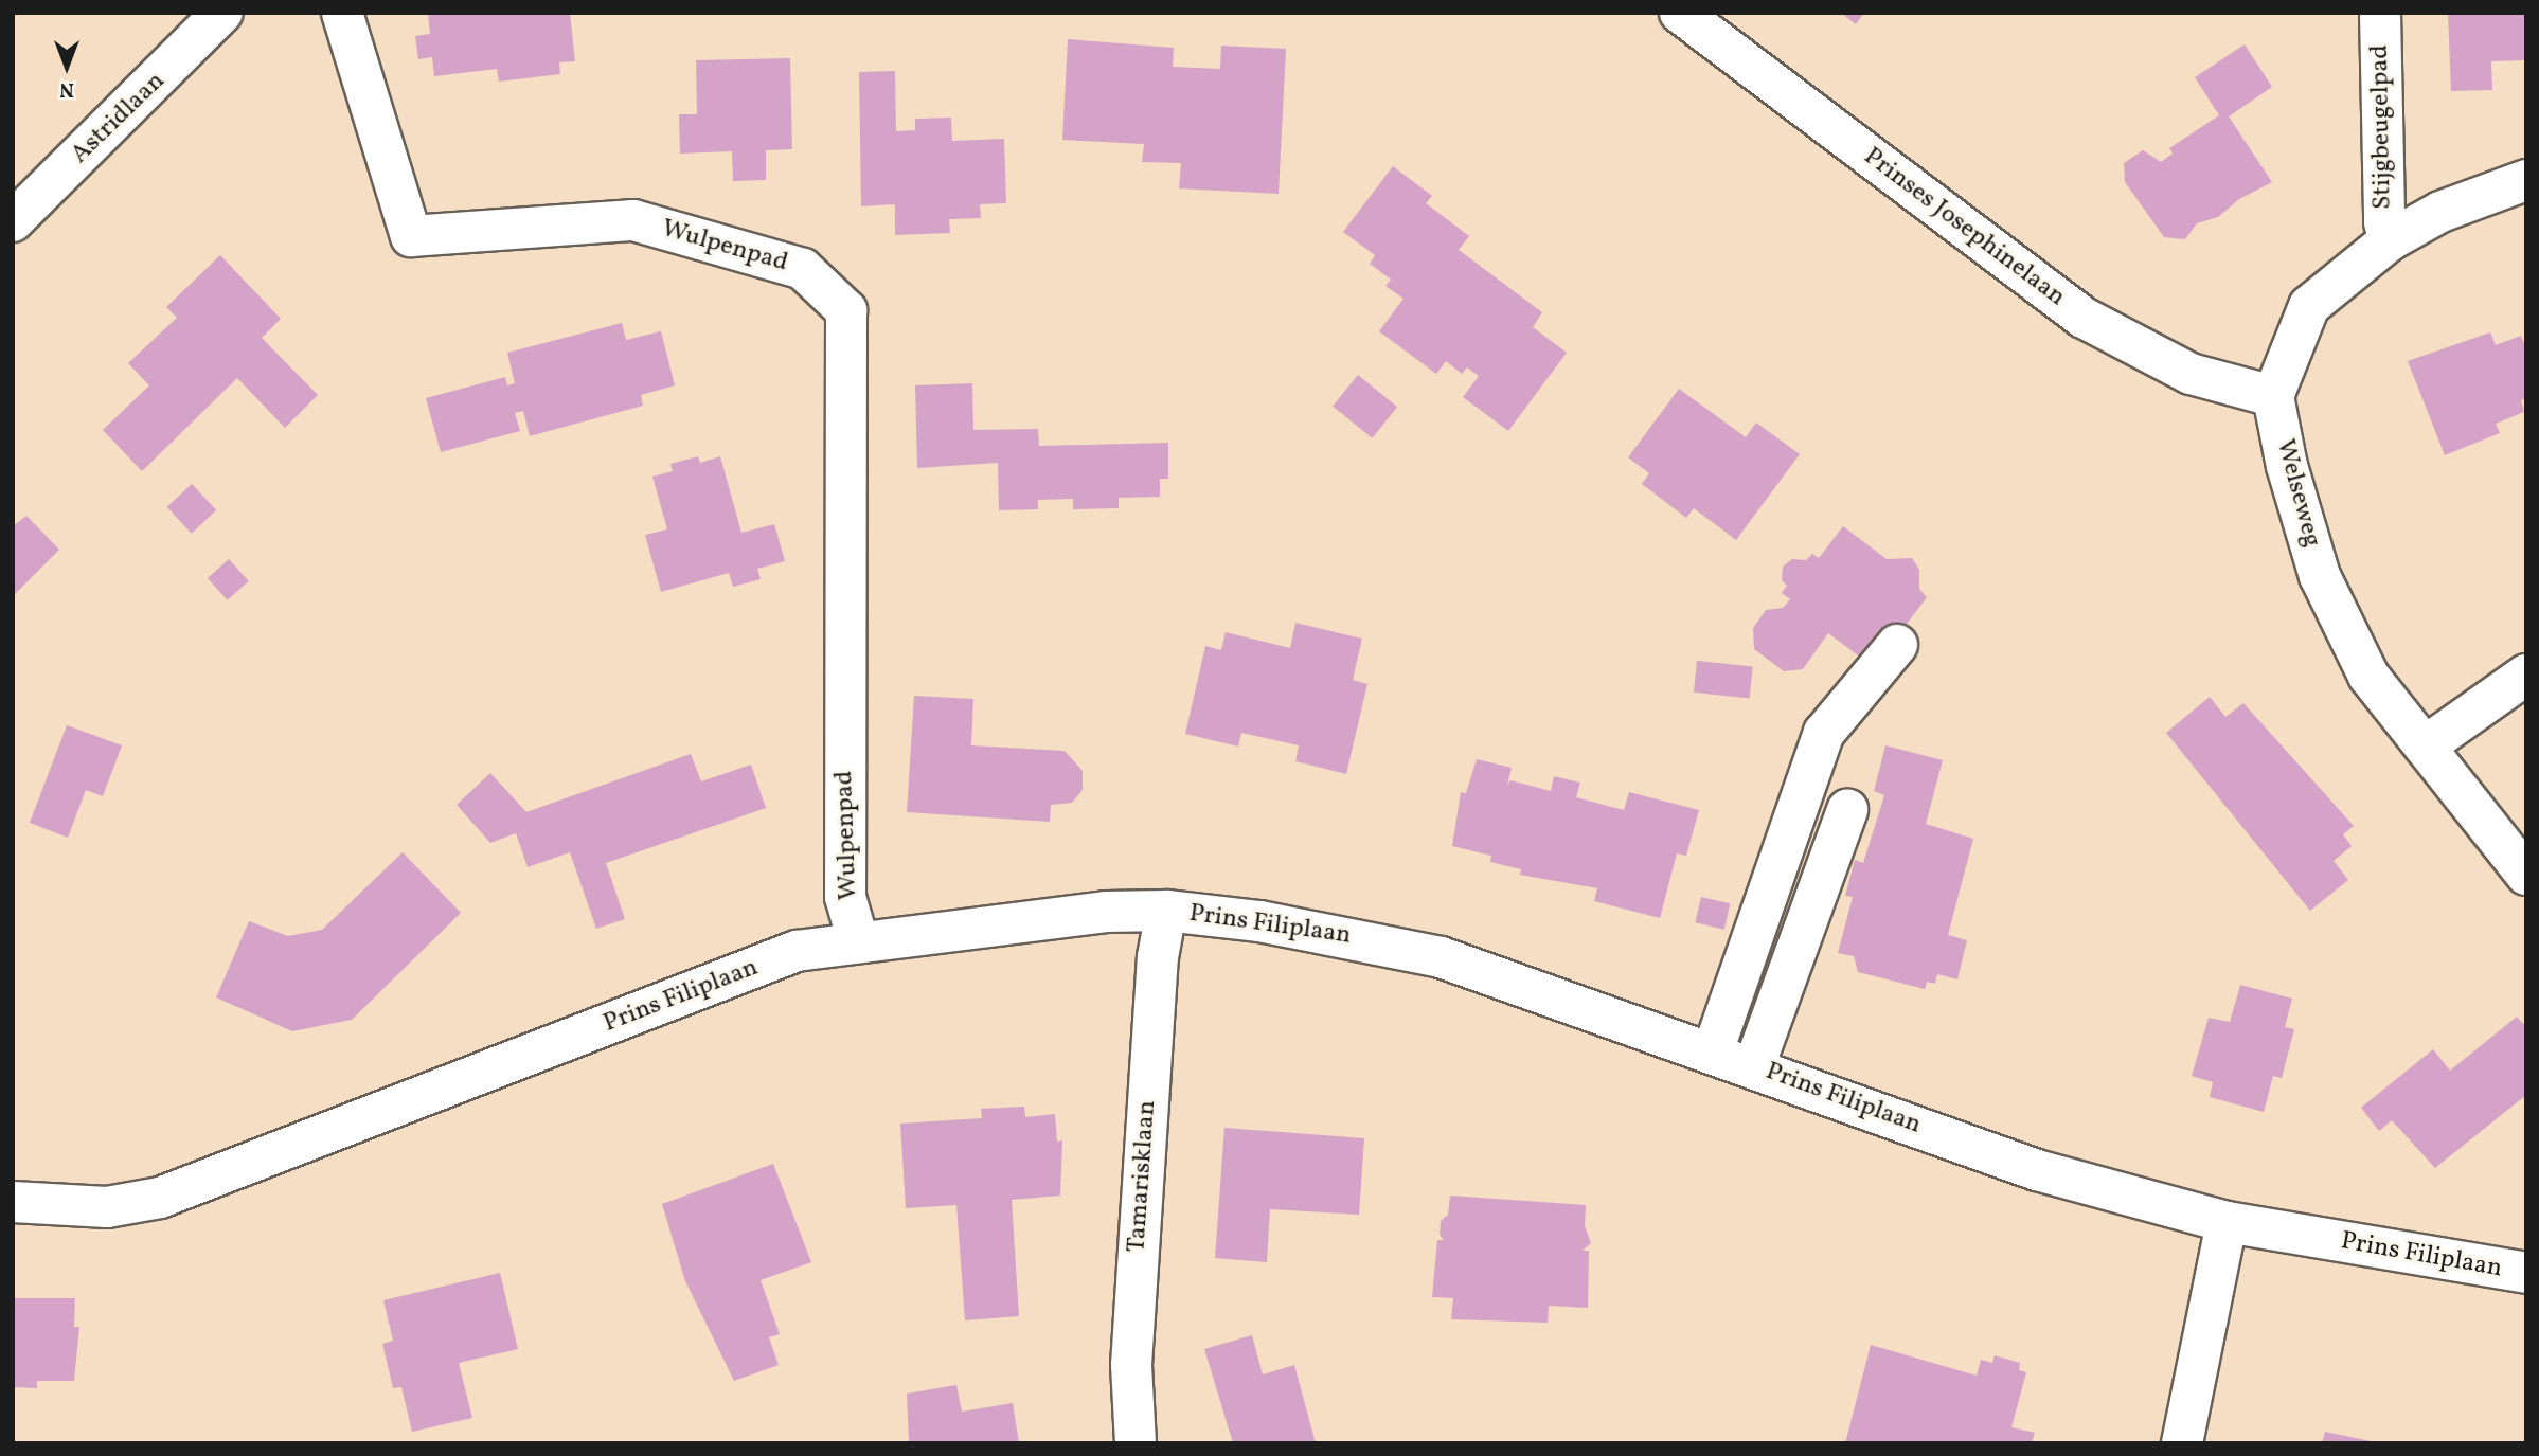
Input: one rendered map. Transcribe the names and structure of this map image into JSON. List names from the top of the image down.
{
  "streets": {
    "street": [
      "Astridlaan",
      "Stijgbeugelpad",
      "Prinses Josephinelaan",
      "Wulpenpad",
      "Welseweg",
      "Prins Filiplaan",
      "Tamarisklaan"
    ]
  },
  "crossings": [
    ["Prinses Josephinelaan", "Welseweg"],
    ["Wulpenpad", "Prins Filiplaan"],
    ["Prins Filiplaan", "Tamarisklaan"]
  ],
  "north": "bottom"
}
